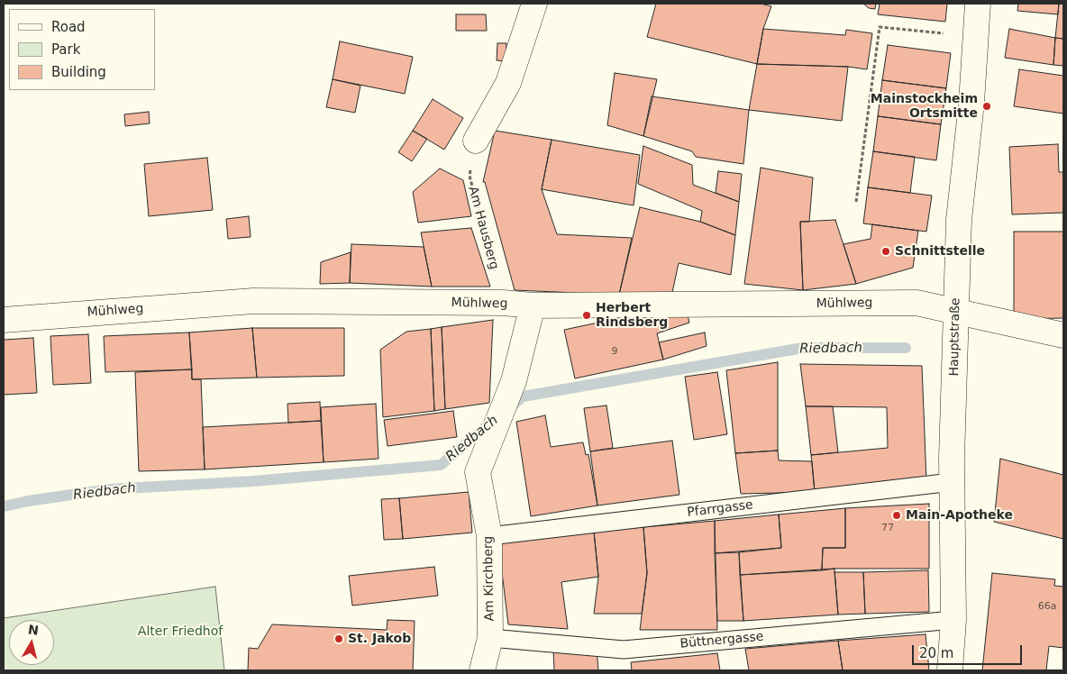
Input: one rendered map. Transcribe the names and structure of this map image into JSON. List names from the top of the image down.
{
  "streets": {
    "street": ["Mühlweg", "Hauptstraße", "Am Kirchberg"],
    "lane": ["Pfarrgasse", "Büttnergasse"],
    "path": ["Am Hausberg"]
  },
  "crossings": [
    ["Am Hausberg", "Mühlweg"],
    ["Mühlweg", "Hauptstraße"],
    ["Mühlweg", "Am Kirchberg"],
    ["Hauptstraße", "Pfarrgasse"],
    ["Hauptstraße", "Büttnergasse"],
    ["Pfarrgasse", "Am Kirchberg"],
    ["Am Kirchberg", "Büttnergasse"]
  ],
  "water": ["Riedbach"],
  "parks": ["Alter Friedhof"],
  "places": [
    "Mainstockheim Ortsmitte",
    "Schnittstelle",
    "Herbert Rindsberg",
    "Main-Apotheke",
    "St. Jakob"
  ],
  "house_numbers": ["9", "77", "66a"],
  "legend": ["Road", "Park", "Building"],
  "scale_bar": "20 m",
  "north": "top"
}
